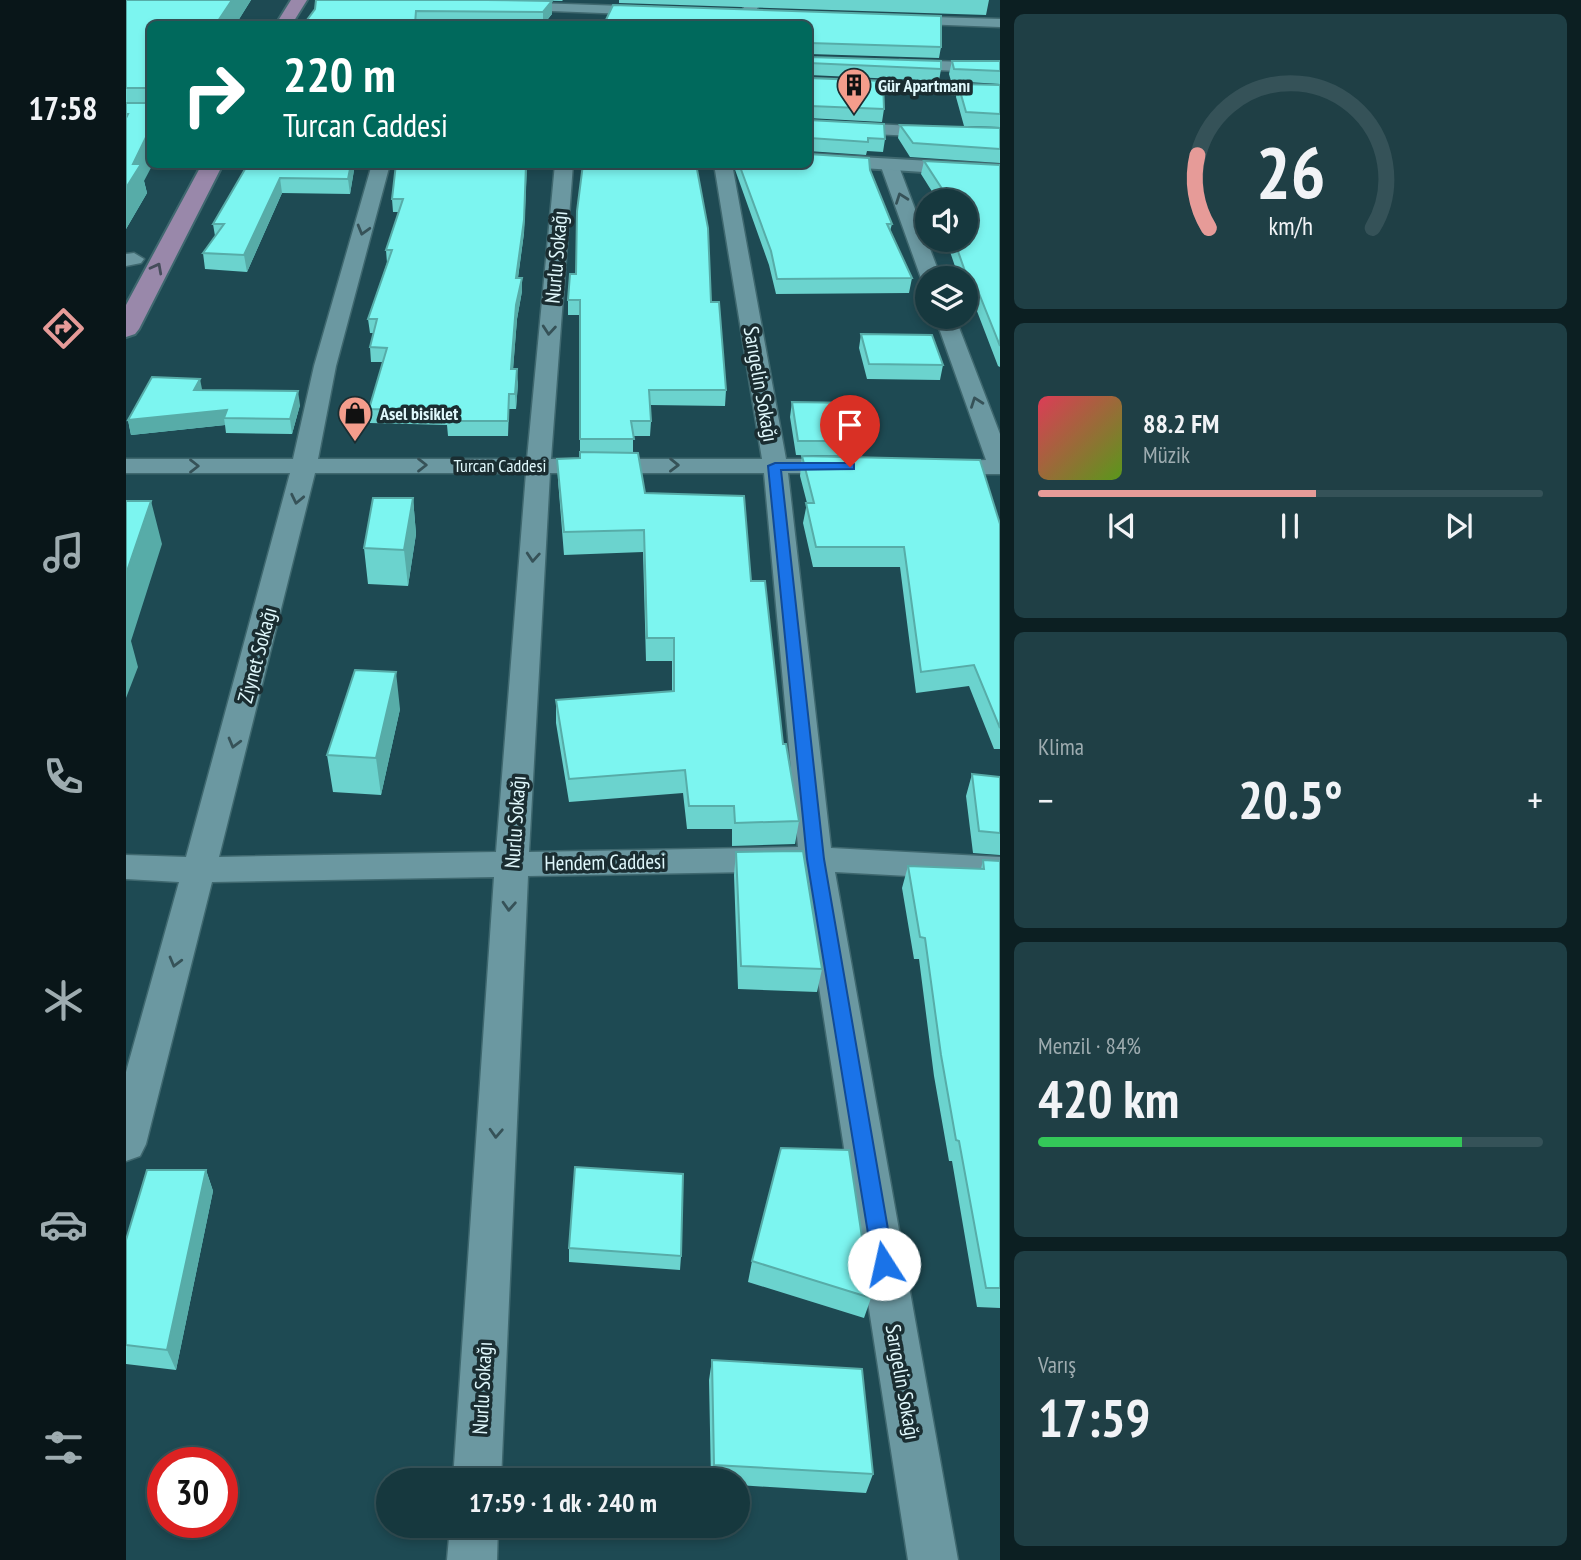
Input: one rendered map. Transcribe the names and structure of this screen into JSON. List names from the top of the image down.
{
  "streets": {
    "street": [
      "Nurlu Sokağı",
      "Sarıgelin Sokağı",
      "Turcan Caddesi",
      "Ziynet Sokağı",
      "Hendem Caddesi"
    ]
  },
  "crossings": [
    ["Nurlu Sokağı", "Turcan Caddesi"],
    ["Nurlu Sokağı", "Hendem Caddesi"],
    ["Sarıgelin Sokağı", "Turcan Caddesi"],
    ["Sarıgelin Sokağı", "Hendem Caddesi"],
    ["Turcan Caddesi", "Ziynet Sokağı"],
    ["Ziynet Sokağı", "Hendem Caddesi"]
  ],
  "one_way": ["Nurlu Sokağı", "Turcan Caddesi", "Ziynet Sokağı"],
  "places": {
    "building": ["Gür Apartmanı"],
    "shop": ["Asel bisiklet"]
  },
  "page": {
    "tabs": "17:58",
    "turn": ["220 m", "Turcan Caddesi"],
    "song": ["88.2 FM", "Müzik"],
    "tile": [
      "Klima",
      ["Menzil · 84%", "420 km"],
      ["Varış", "17:59"]
    ],
    "heat": ["−", "20.5°", "+"],
    "limit": "30",
    "trip": "17:59 · 1 dk · 240 m",
    "gauge": ["26", "km/h"]
  }
}
